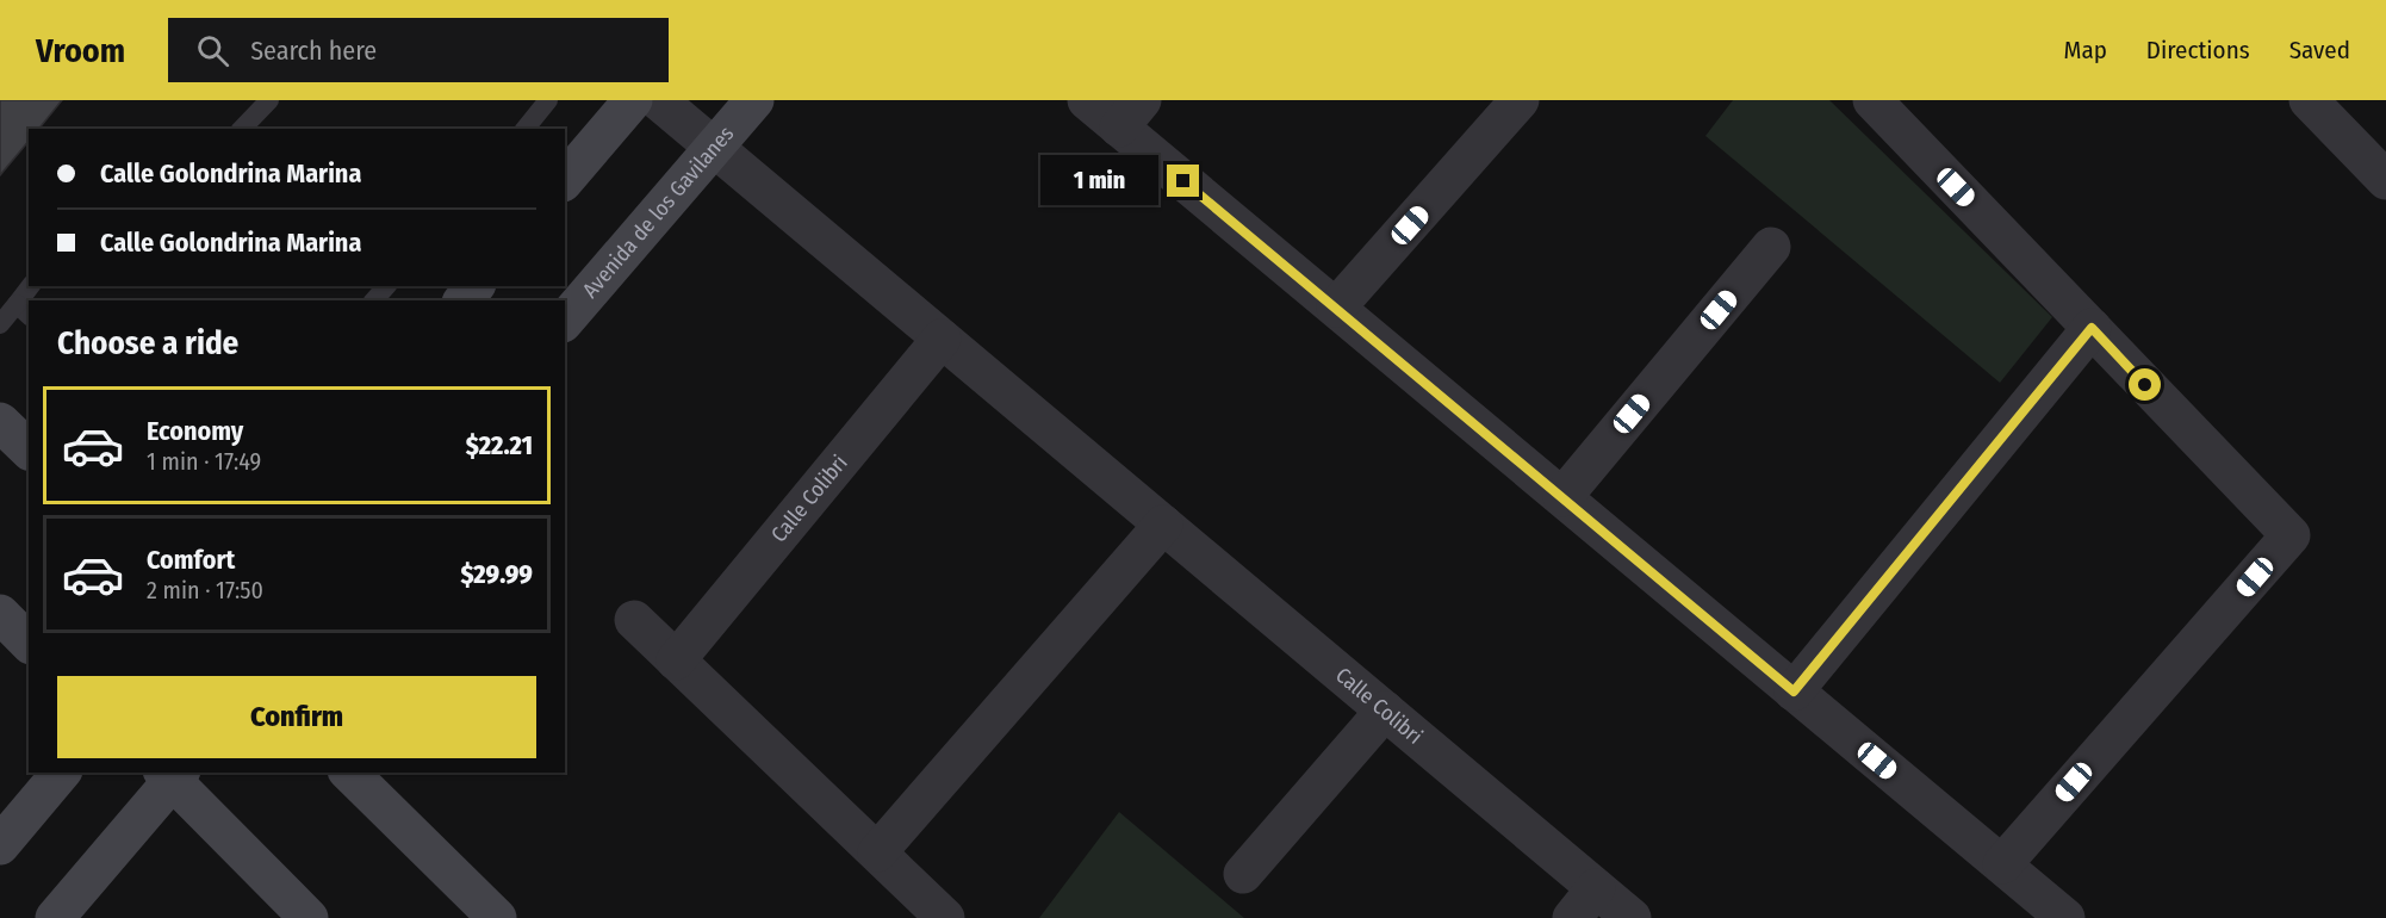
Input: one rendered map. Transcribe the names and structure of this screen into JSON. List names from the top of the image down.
{
  "streets": {
    "main road": ["Avenida de los Gavilanes"],
    "street": ["Calle Colibri"]
  },
  "crossings": [
    ["Avenida de los Gavilanes", "Calle Colibri"]
  ],
  "page": {
    "header": "Vroom",
    "search": "Search here",
    "nav": ["Map", "Directions", "Saved"],
    "banner": ["Calle Golondrina Marina", "Calle Golondrina Marina"],
    "bubble": "1 min",
    "heading": "Choose a ride",
    "list": [
      {
        "name": "Economy",
        "note": "1 min · 17:49",
        "value": "$22.21"
      },
      {
        "name": "Comfort",
        "note": "2 min · 17:50",
        "value": "$29.99"
      }
    ],
    "buttons": "Confirm"
  }
}
